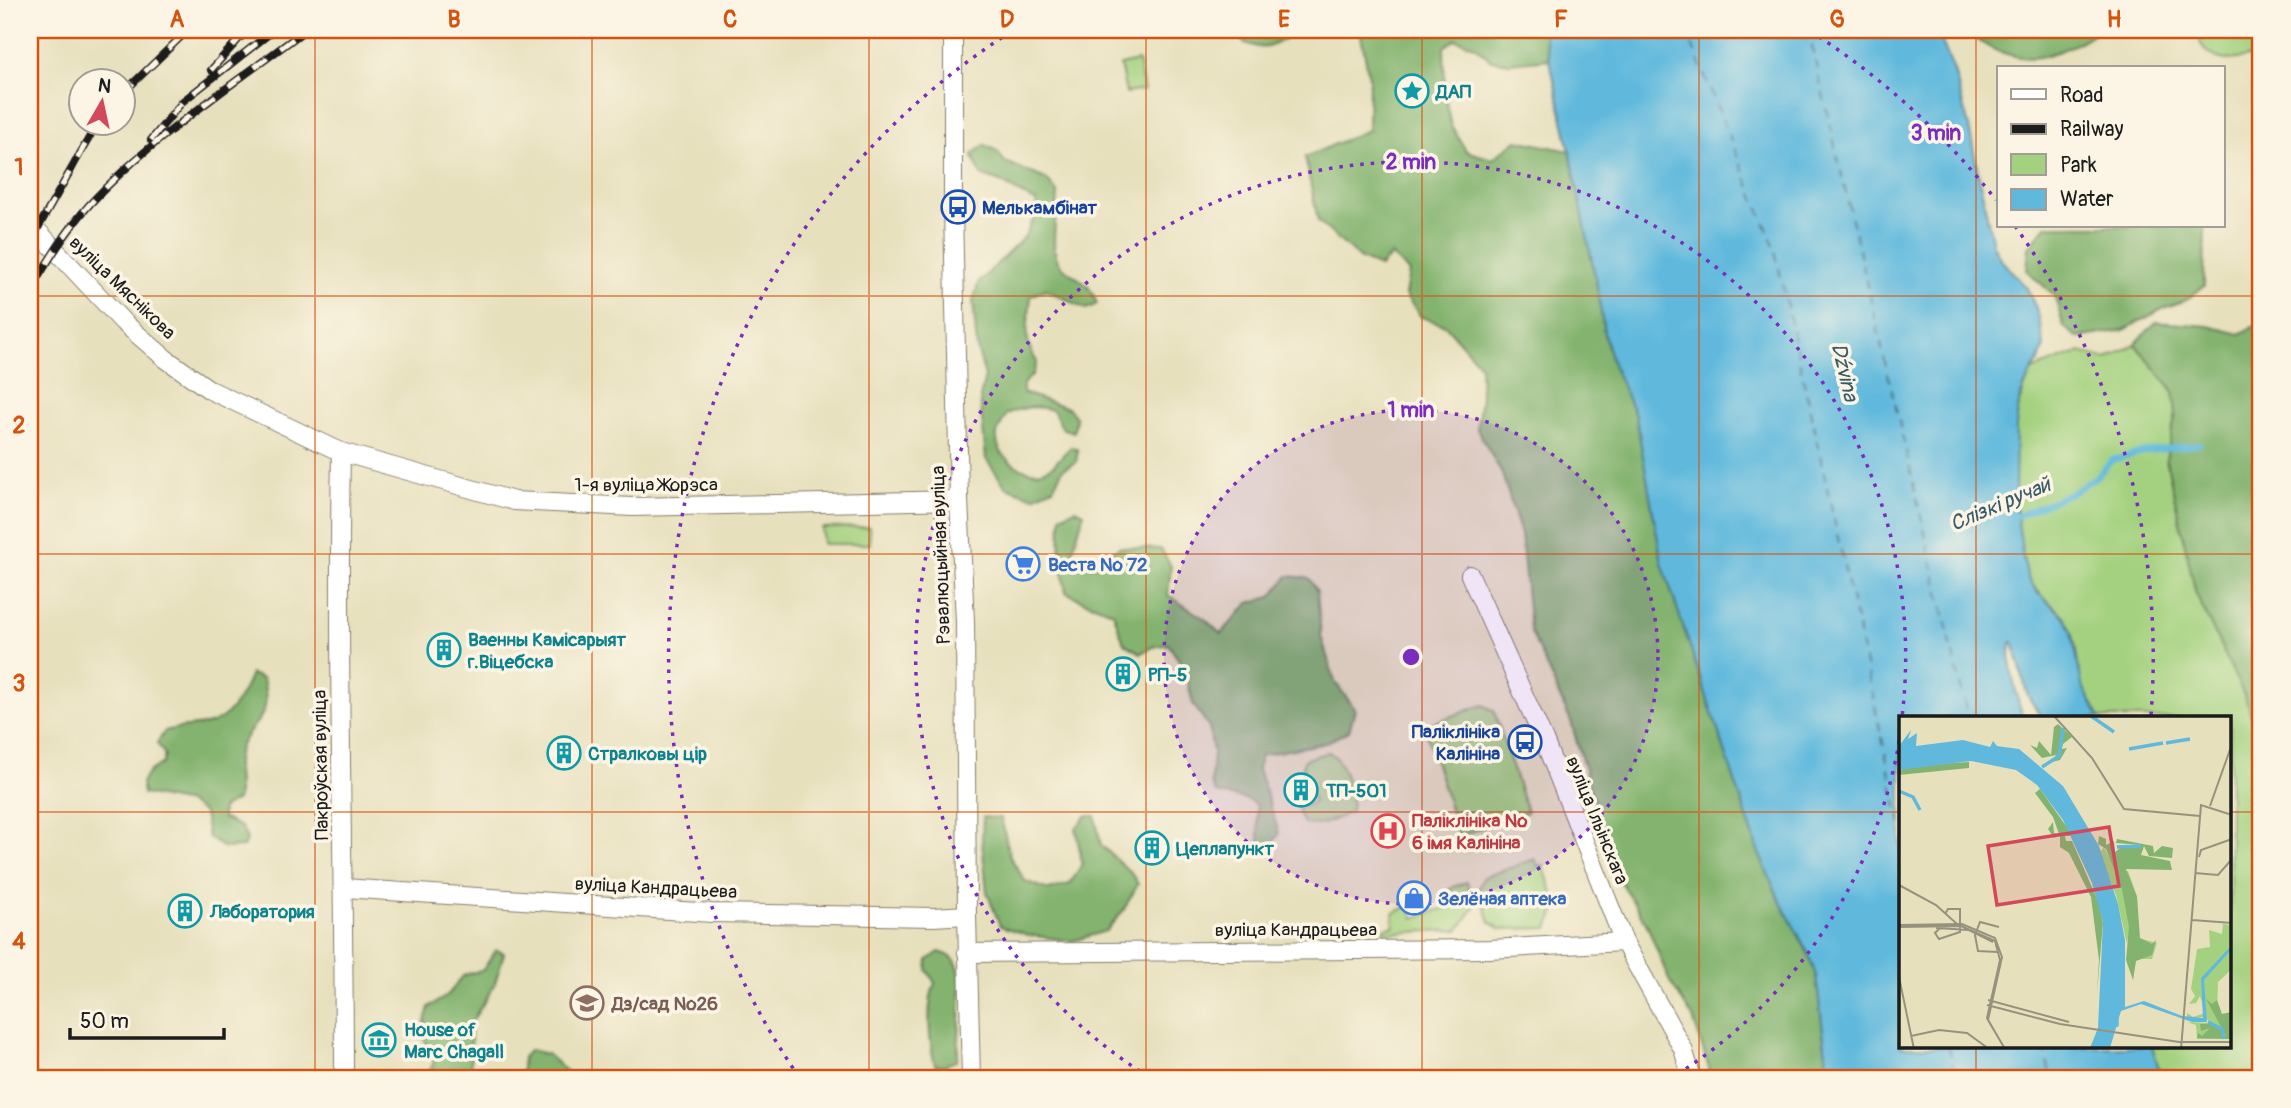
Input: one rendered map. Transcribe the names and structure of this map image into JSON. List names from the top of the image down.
{
  "streets": {
    "street": [
      "вуліца Мяснікова",
      "1-я вуліца Жорэса",
      "Рэвалюцыйная вуліца",
      "Пакроўская вуліца",
      "вуліца Ільінскага",
      "вуліца Кандрацьева"
    ]
  },
  "crossings": [
    ["вуліца Мяснікова", "1-я вуліца Жорэса"],
    ["вуліца Мяснікова", "Пакроўская вуліца"],
    ["1-я вуліца Жорэса", "Рэвалюцыйная вуліца"],
    ["1-я вуліца Жорэса", "Пакроўская вуліца"],
    ["Рэвалюцыйная вуліца", "вуліца Кандрацьева"],
    ["Пакроўская вуліца", "вуліца Кандрацьева"],
    ["вуліца Ільінскага", "вуліца Кандрацьева"]
  ],
  "water": ["Dźvina", "Слізкі ручай"],
  "places": {
    "place": ["ДАП"],
    "bus stop": ["Мелькамбінат", "Паліклініка Калініна"],
    "supermarket": ["Веста № 72"],
    "building": [
      "Ваенны Камісарыят г.Віцебска",
      "РП-5",
      "Стралковы цір",
      "ТП-501",
      "Цеплапункт",
      "Лаборатория"
    ],
    "hospital": ["Паліклініка № 6 імя Калініна"],
    "shop": ["Зелёная аптека"],
    "school or university": ["Дз/сад №26"],
    "museum": ["House of Marc Chagall"]
  },
  "legend": [
    "Road",
    "Railway",
    "Park",
    "Water"
  ],
  "scale_bar": "50 m",
  "north": "top",
  "grid": {
    "columns": [
      "A",
      "B",
      "C",
      "D",
      "E",
      "F",
      "G",
      "H"
    ],
    "rows": [
      "1",
      "2",
      "3",
      "4"
    ]
  },
  "rings": ["3 min", "2 min", "1 min"]
}
